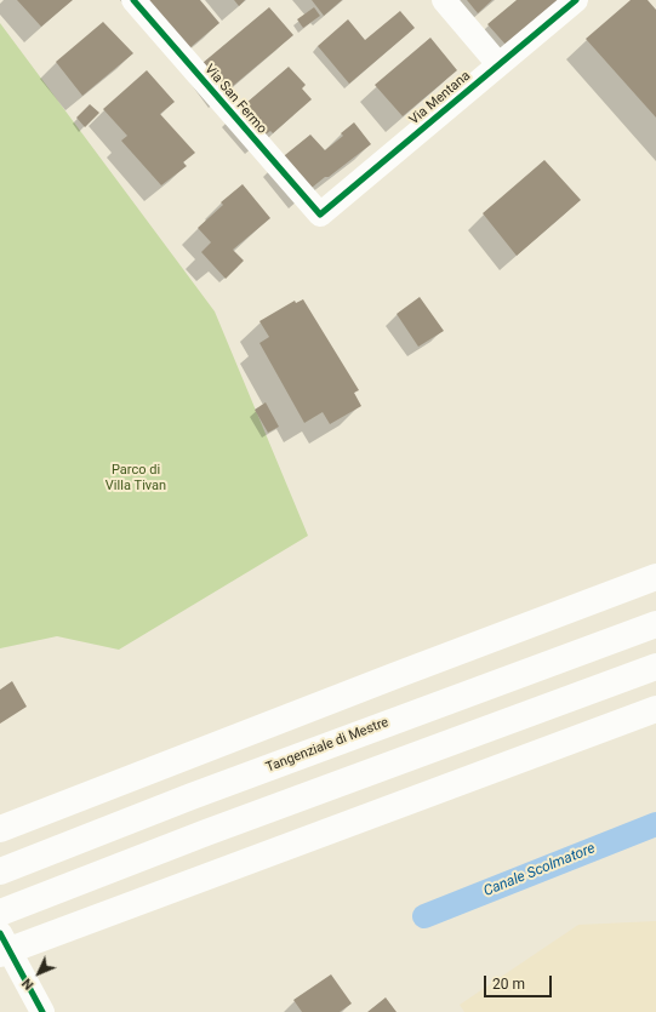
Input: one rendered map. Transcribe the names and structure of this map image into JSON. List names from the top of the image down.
{
  "streets": {
    "highway": ["Tangenziale di Mestre"],
    "street": ["Via Mentana", "Via San Fermo"]
  },
  "crossings": [
    ["Via Mentana", "Via San Fermo"]
  ],
  "water": ["Canale Scolmatore"],
  "parks": ["Parco di Villa Tivan"],
  "scale_bar": "20 m",
  "north": "bottom left"
}
